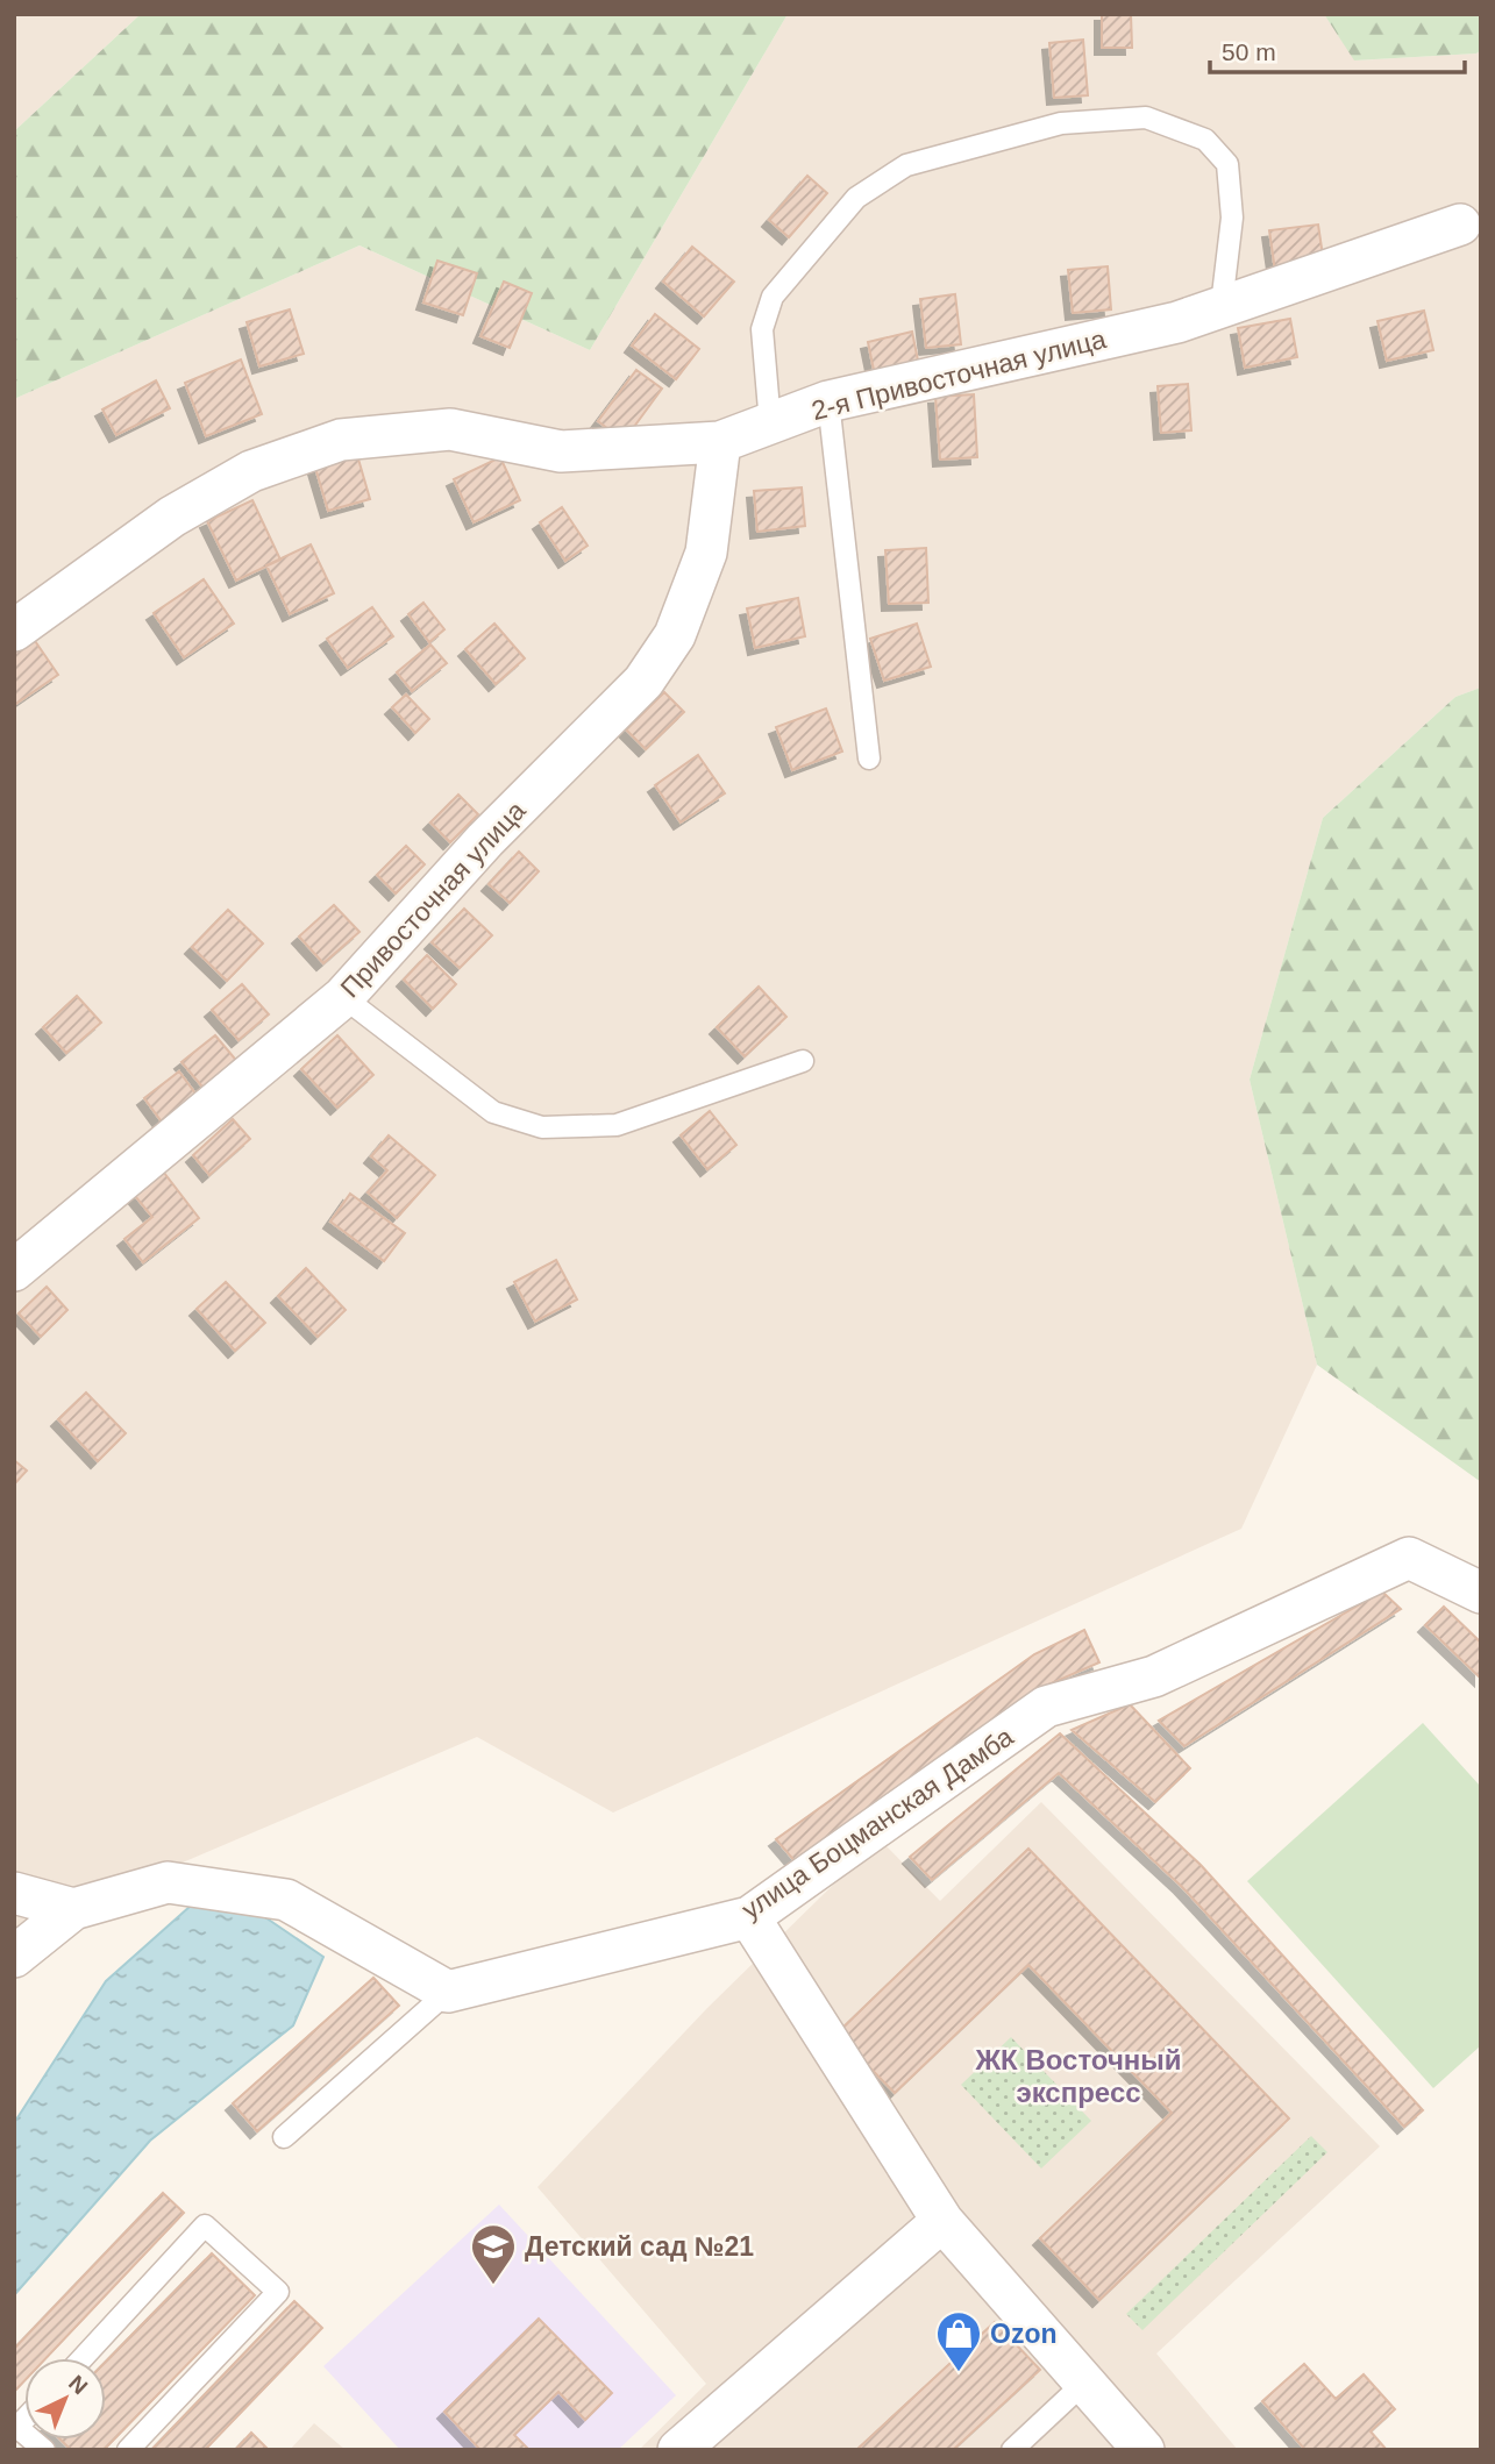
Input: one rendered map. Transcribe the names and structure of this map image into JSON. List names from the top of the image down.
{
  "streets": {
    "street": ["2-я Привосточная улица", "Привосточная улица", "улица Боцманская Дамба"]
  },
  "crossings": [
    ["2-я Привосточная улица", "Привосточная улица"]
  ],
  "districts": ["ЖК Восточный экспресс"],
  "places": {
    "school or university": ["Детский сад №21"],
    "shop": ["Ozon"]
  },
  "scale_bar": "50 m",
  "north": "top right"
}
